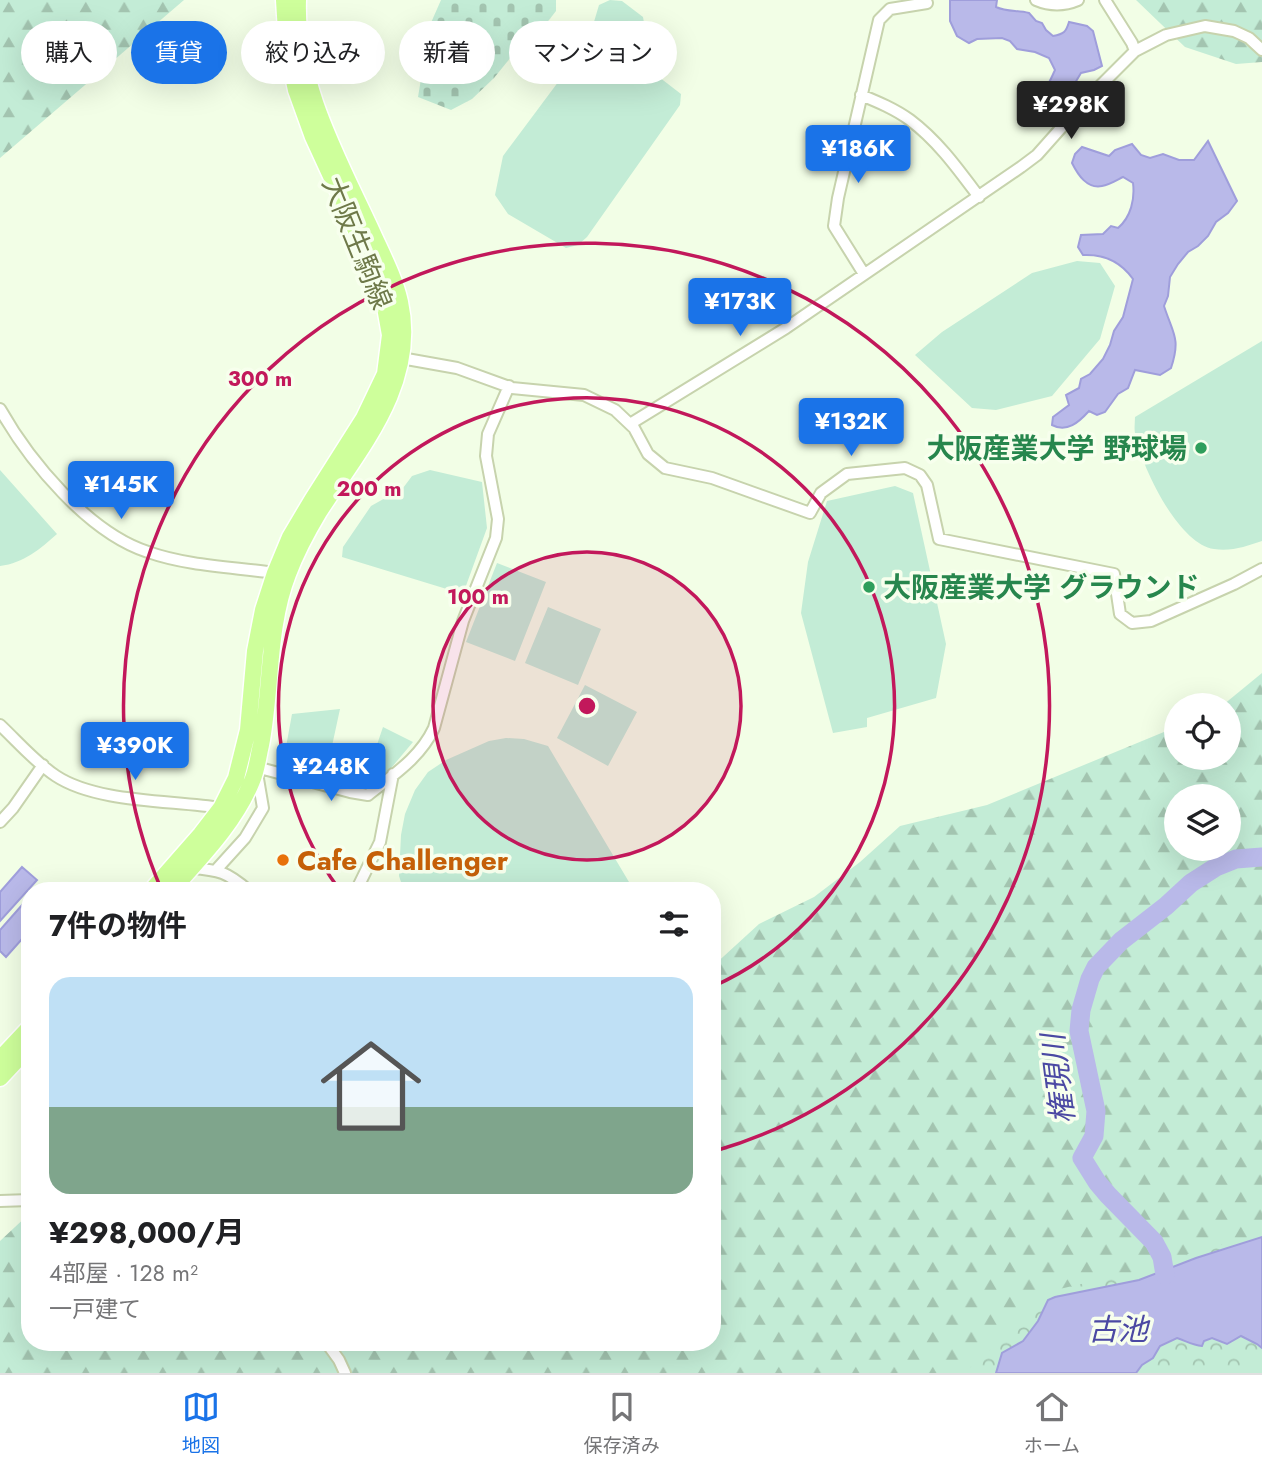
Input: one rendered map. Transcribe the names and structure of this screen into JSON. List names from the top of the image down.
{
  "streets": {
    "main road": ["大阪生駒線"]
  },
  "water": ["権現川", "古池"],
  "places": ["大阪産業大学 野球場", "大阪産業大学 グラウンド", "Cafe Challenger"],
  "page": {
    "chip": [
      "購入",
      "賃貸",
      "絞り込み",
      "新着",
      "マンション"
    ],
    "price": [
      "¥298K",
      "¥186K",
      "¥173K",
      "¥132K",
      "¥145K",
      "¥390K",
      "¥248K"
    ],
    "heading": "7件の物件",
    "list": [
      {
        "name": "¥298,000/月",
        "note": "4部屋 · 128 m² · 一戸建て"
      }
    ],
    "tabs": ["地図", "保存済み", "ホーム"]
  },
  "rings": ["300 m", "200 m", "100 m"]
}
